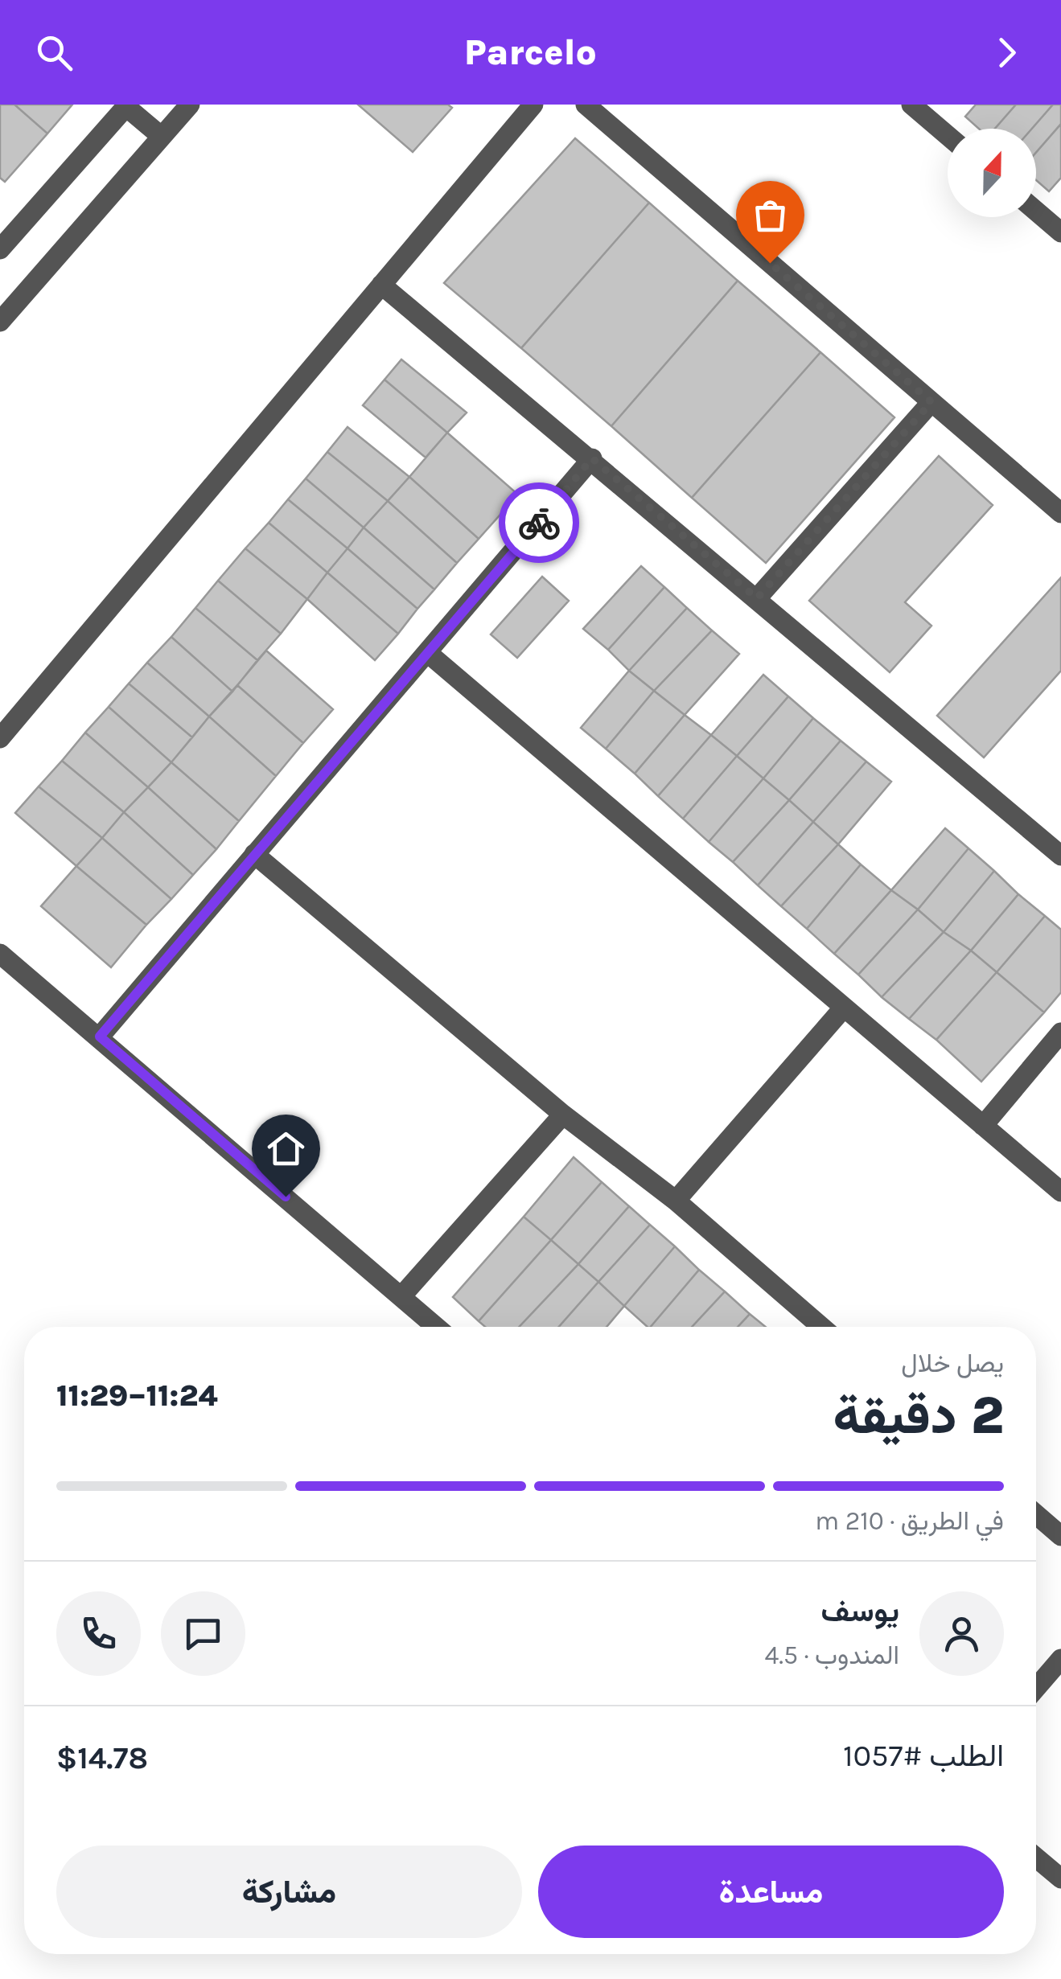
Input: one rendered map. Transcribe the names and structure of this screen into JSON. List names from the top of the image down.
{
  "north": "top",
  "page": {
    "header": "Parcelo",
    "heading": ["2 دقيقة", "يصل خلال", "11:24–11:29"],
    "panel": [
      "يوسف",
      "المندوب · 4.5",
      "الطلب #1057",
      "$14.78"
    ],
    "bar": "في الطريق · 210 m",
    "buttons": ["مساعدة", "مشاركة"]
  }
}
